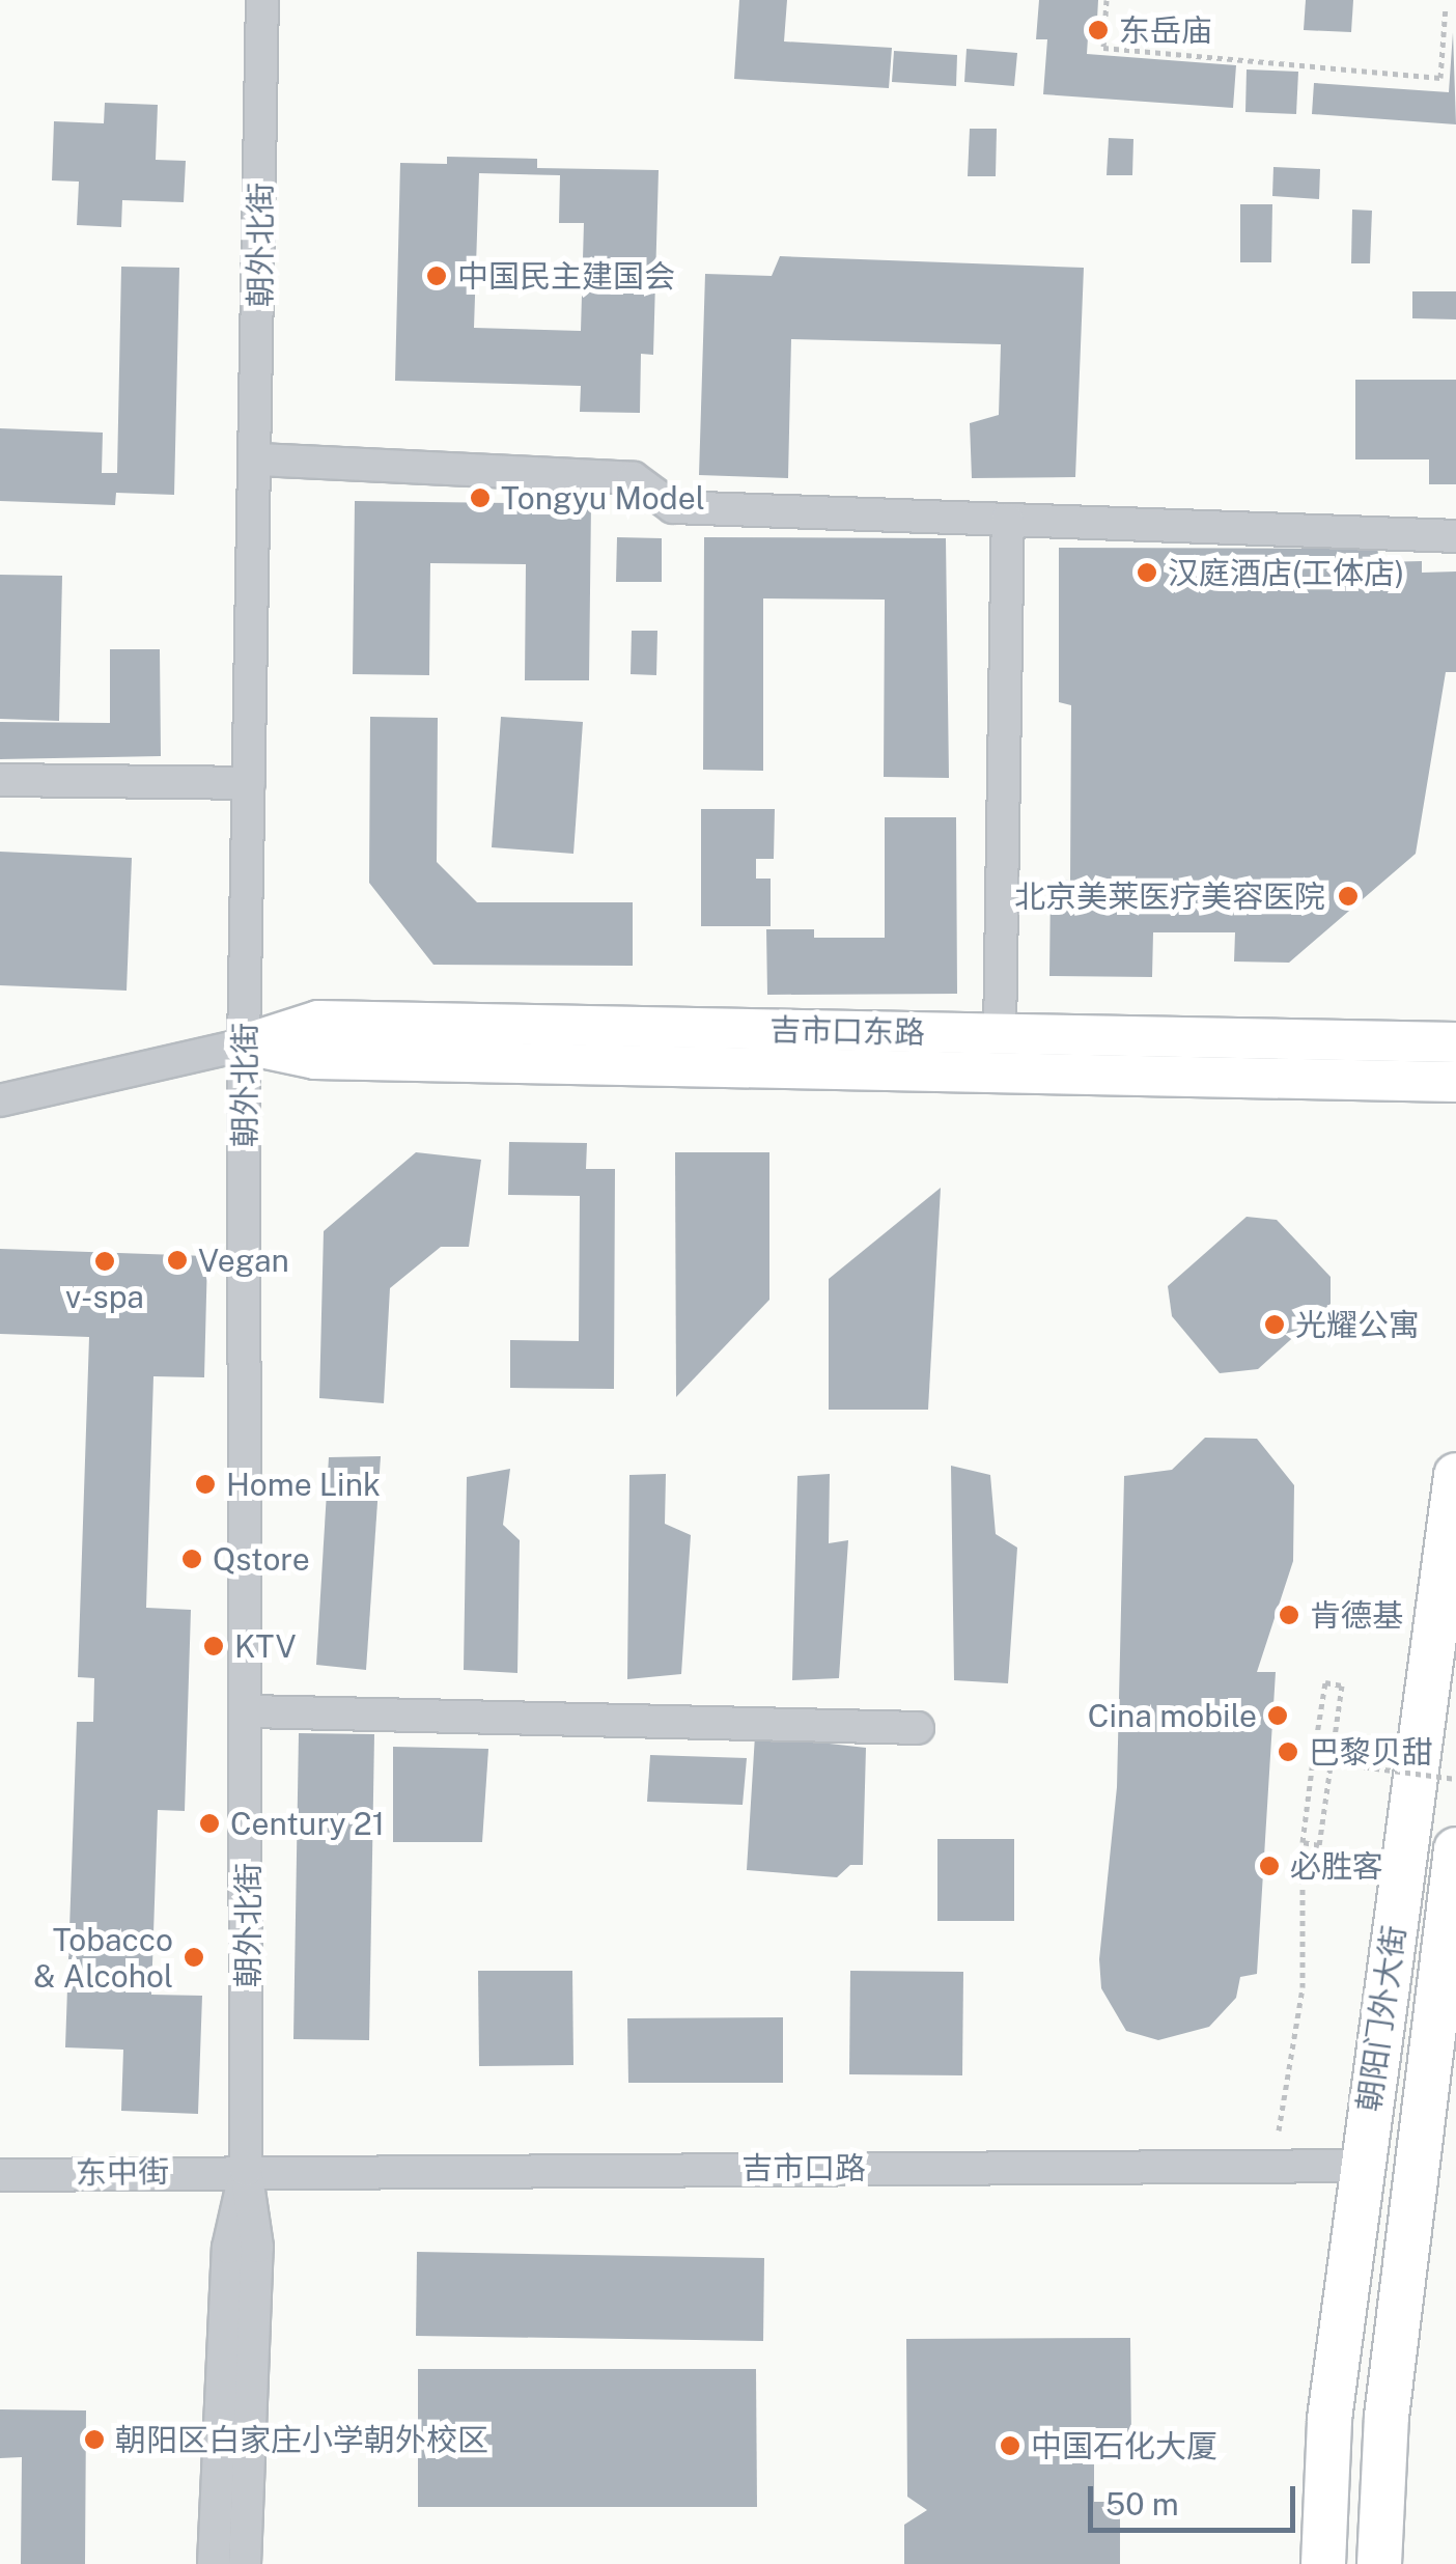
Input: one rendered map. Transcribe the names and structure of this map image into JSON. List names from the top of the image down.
{
  "streets": {
    "highway": ["朝阳门外大街"],
    "main road": ["吉市口东路"],
    "street": ["朝外北街", "吉市口路", "东中街"]
  },
  "crossings": [
    ["朝外北街", "吉市口东路"],
    ["朝外北街", "吉市口路"],
    ["朝外北街", "东中街"],
    ["朝阳门外大街", "吉市口路"],
    ["吉市口路", "东中街"]
  ],
  "places": [
    "东岳庙",
    "中国民主建国会",
    "Tongyu Model",
    "汉庭酒店(工体店)",
    "北京美莱医疗美容医院",
    "Vegan",
    "v-spa",
    "光耀公寓",
    "Home Link",
    "Qstore",
    "肯德基",
    "KTV",
    "Cina mobile",
    "巴黎贝甜",
    "Century 21",
    "必胜客",
    "Tobacco & Alcohol",
    "朝阳区白家庄小学朝外校区",
    "中国石化大厦"
  ],
  "scale_bar": "50 m"
}
